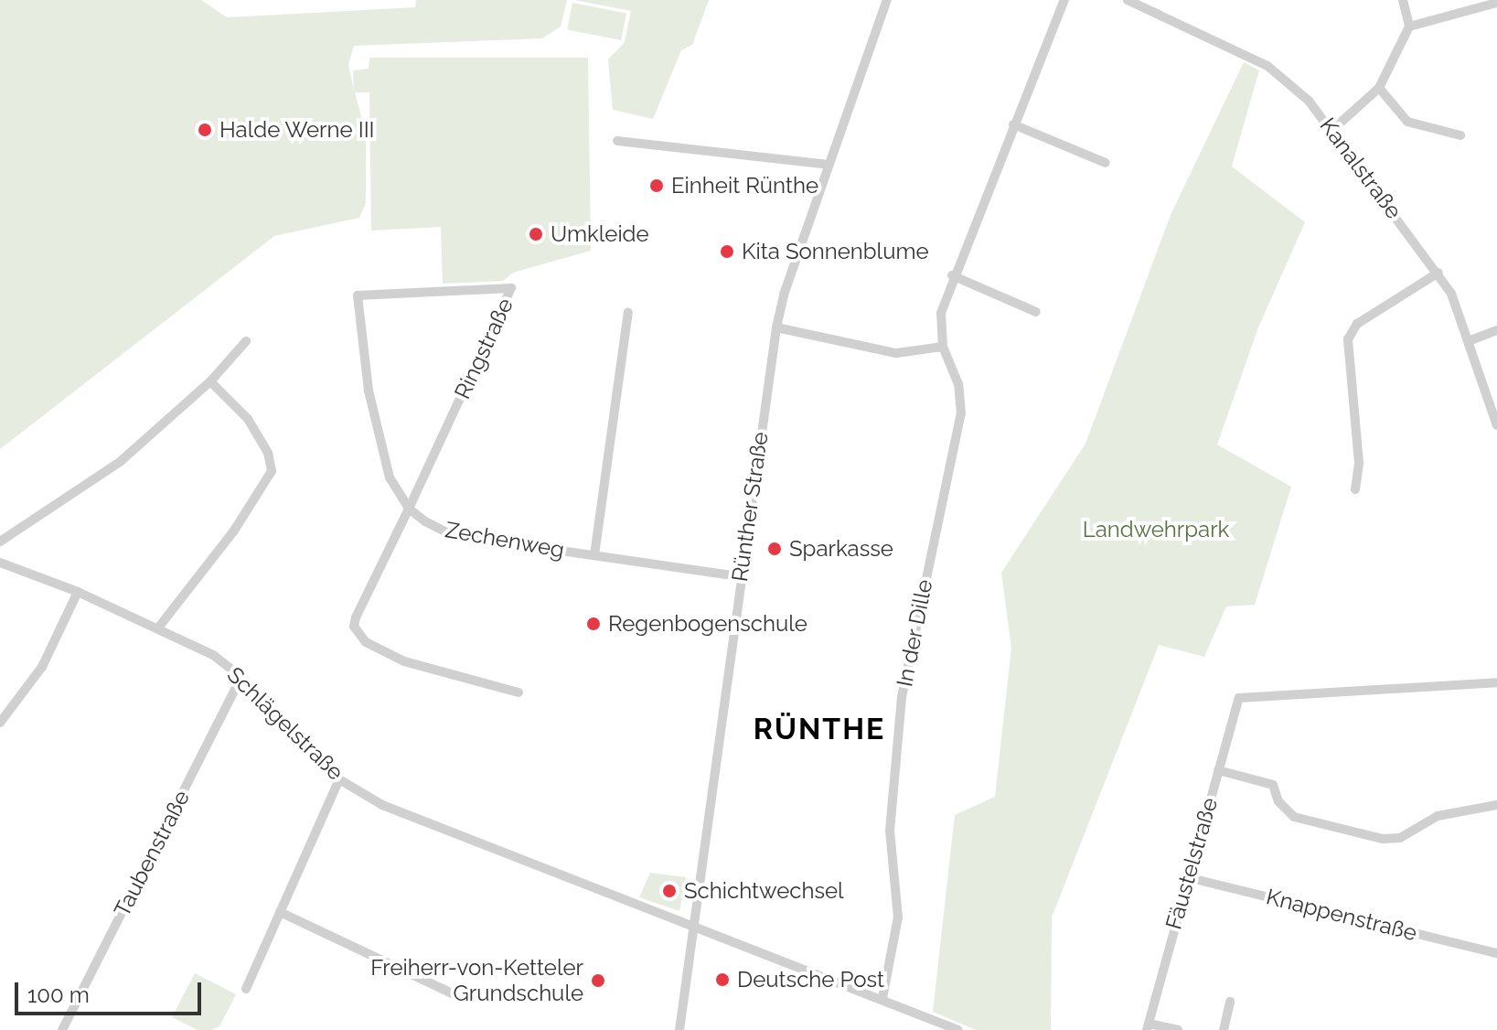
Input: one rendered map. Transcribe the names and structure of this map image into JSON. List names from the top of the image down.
{
  "streets": {
    "street": [
      "Kanalstraße",
      "Ringstraße",
      "Rünther Straße",
      "Zechenweg",
      "In der Dille",
      "Schlägelstraße",
      "Taubenstraße",
      "Fäustelstraße",
      "Knappenstraße"
    ]
  },
  "crossings": [
    ["Ringstraße", "Zechenweg"],
    ["Rünther Straße", "Zechenweg"],
    ["Rünther Straße", "Schlägelstraße"],
    ["In der Dille", "Schlägelstraße"],
    ["Schlägelstraße", "Taubenstraße"],
    ["Fäustelstraße", "Knappenstraße"]
  ],
  "districts": ["RÜNTHE"],
  "parks": ["Landwehrpark"],
  "places": [
    "Halde Werne III",
    "Einheit Rünthe",
    "Umkleide",
    "Kita Sonnenblume",
    "Sparkasse",
    "Regenbogenschule",
    "Schichtwechsel",
    "Deutsche Post",
    "Freiherr-von-Ketteler Grundschule"
  ],
  "scale_bar": "100 m"
}
